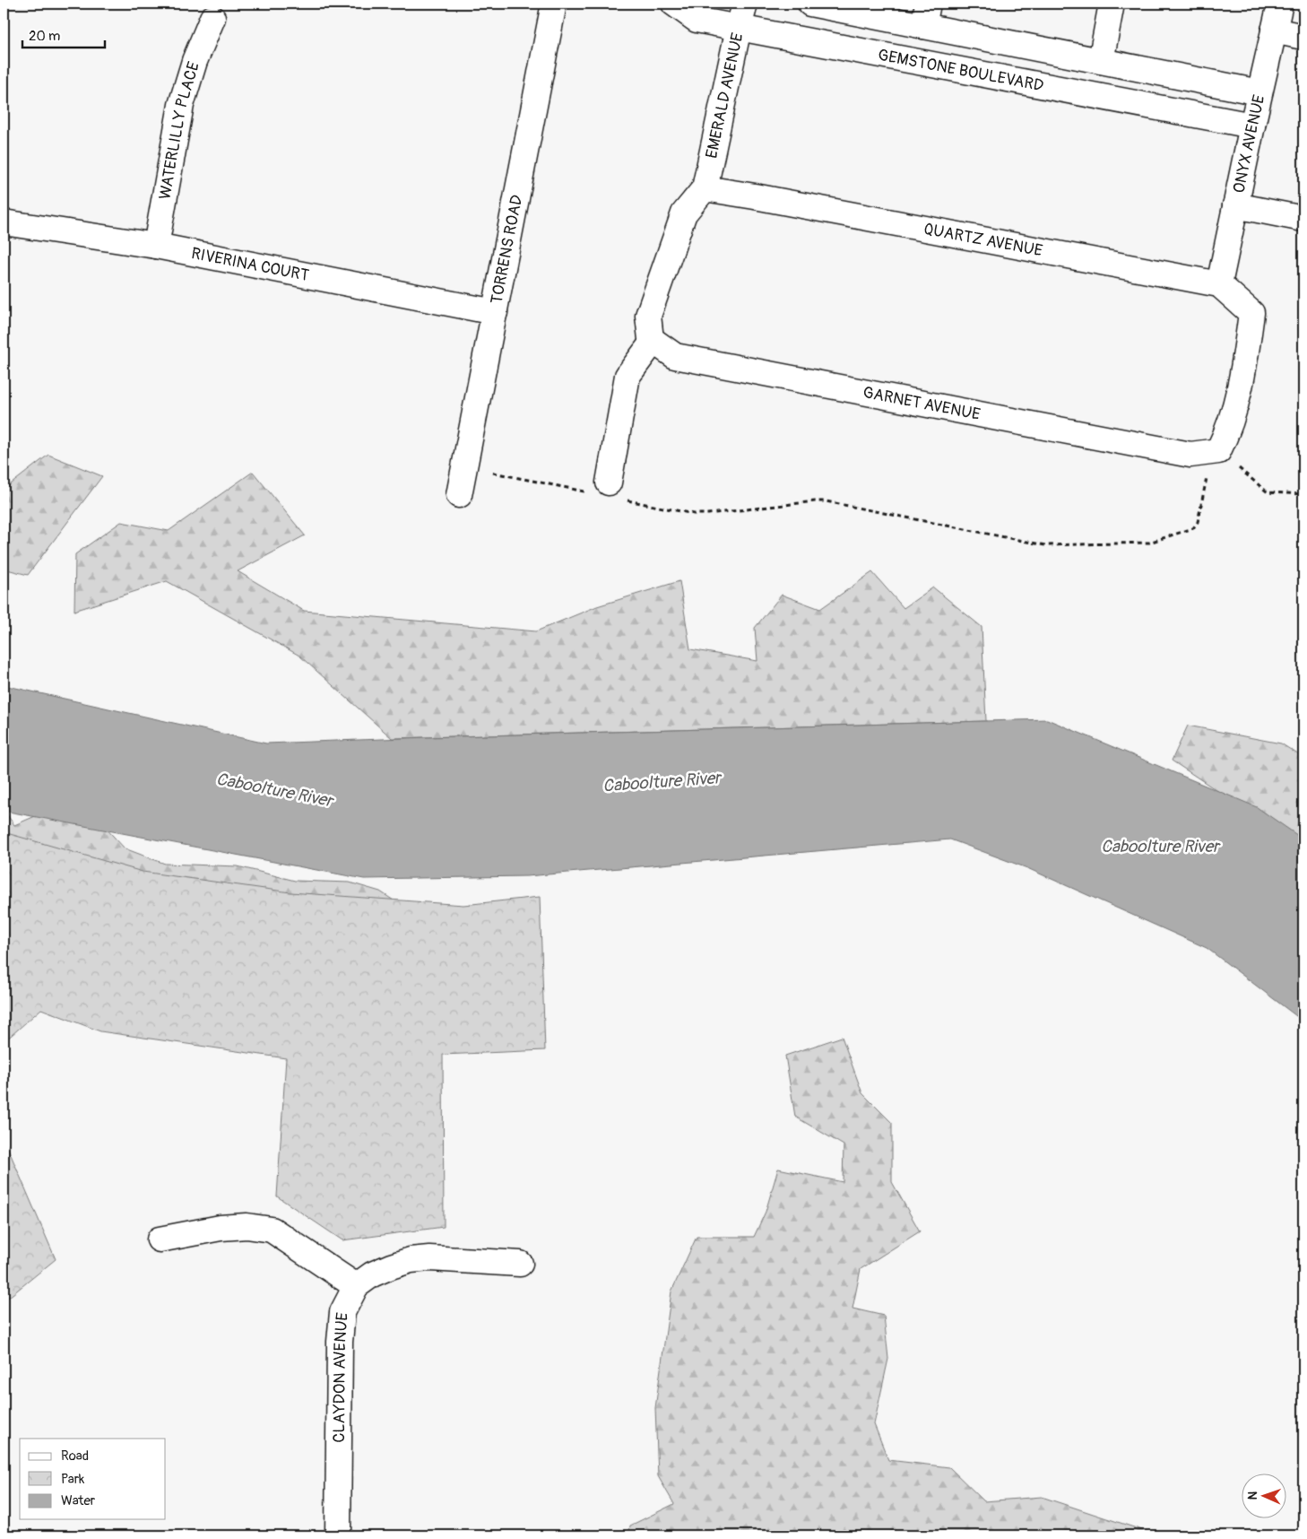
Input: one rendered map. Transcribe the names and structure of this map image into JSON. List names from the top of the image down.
{
  "streets": {
    "street": [
      "GEMSTONE BOULEVARD",
      "EMERALD AVENUE",
      "WATERLILLY PLACE",
      "ONYX AVENUE",
      "QUARTZ AVENUE",
      "TORRENS ROAD",
      "RIVERINA COURT",
      "GARNET AVENUE",
      "CLAYDON AVENUE"
    ]
  },
  "crossings": [
    ["GEMSTONE BOULEVARD", "EMERALD AVENUE"],
    ["GEMSTONE BOULEVARD", "ONYX AVENUE"],
    ["EMERALD AVENUE", "QUARTZ AVENUE"],
    ["WATERLILLY PLACE", "RIVERINA COURT"],
    ["ONYX AVENUE", "QUARTZ AVENUE"],
    ["TORRENS ROAD", "RIVERINA COURT"]
  ],
  "water": ["Caboolture River"],
  "legend": ["Road", "Park", "Water"],
  "scale_bar": "20 m",
  "north": "left"
}
